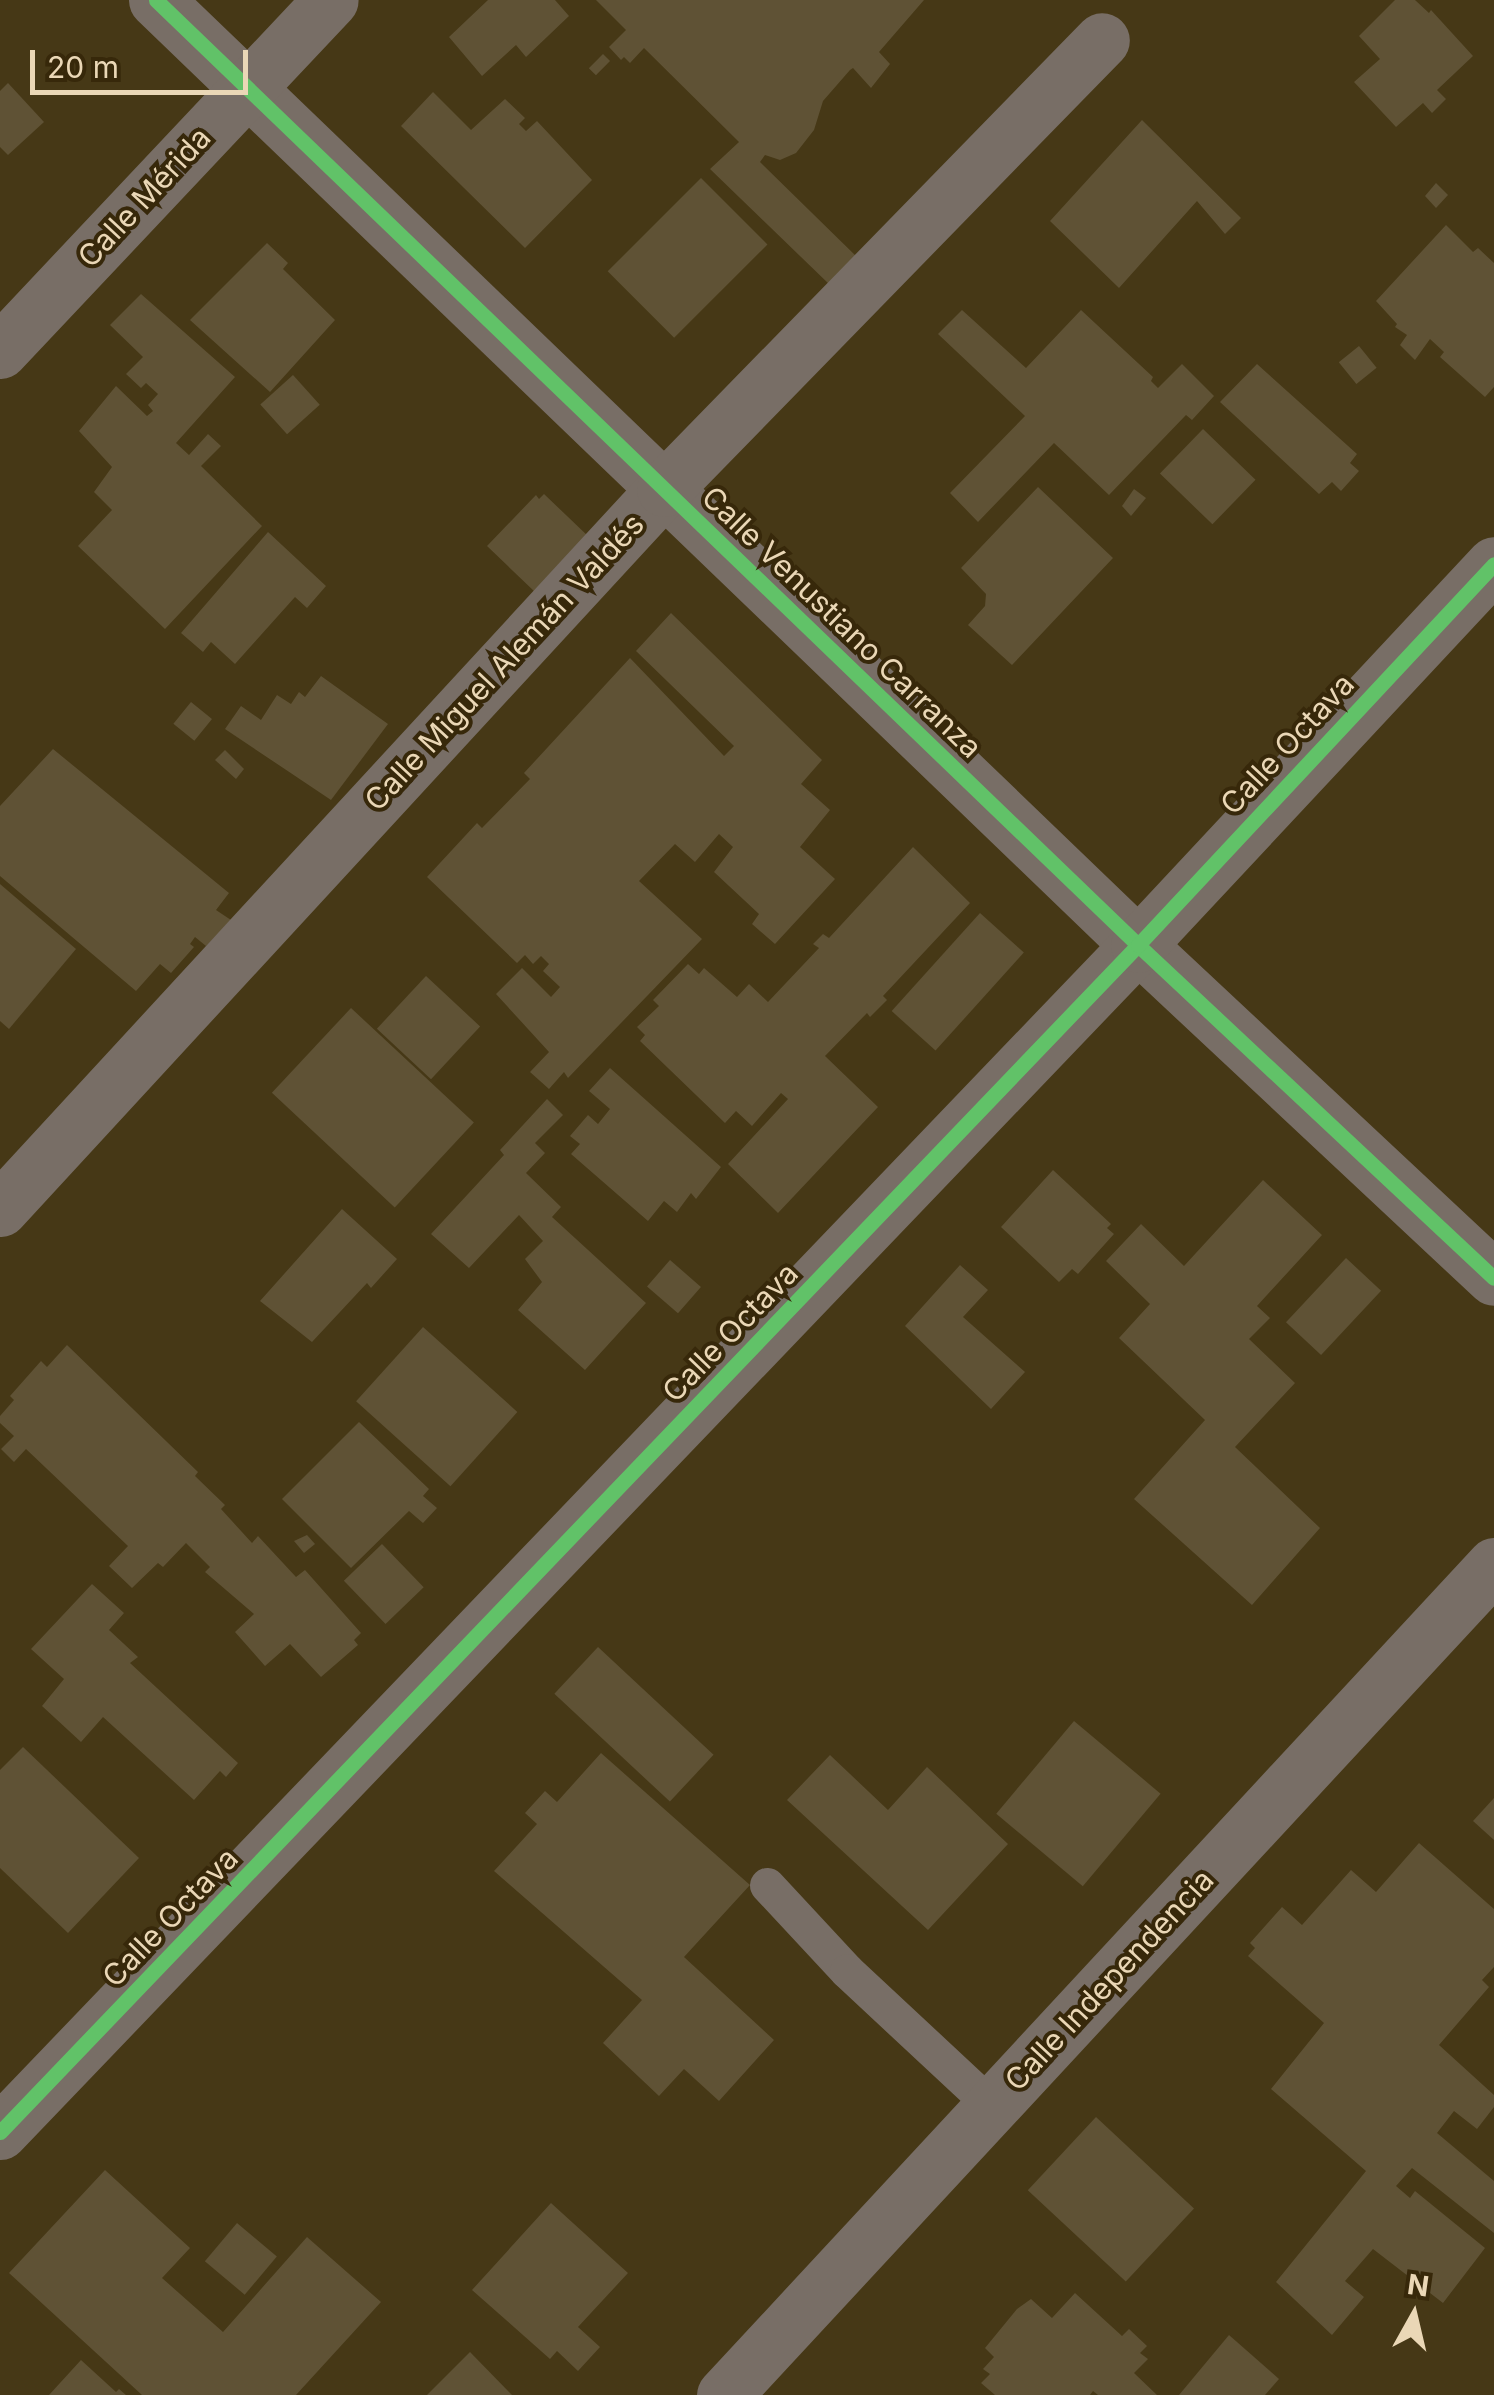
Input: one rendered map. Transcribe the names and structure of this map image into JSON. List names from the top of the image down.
{
  "streets": {
    "street": [
      "Calle Mérida",
      "Calle Venustiano Carranza",
      "Calle Miguel Alemán Valdés",
      "Calle Octava",
      "Calle Independencia"
    ]
  },
  "crossings": [
    ["Calle Mérida", "Calle Venustiano Carranza"],
    ["Calle Venustiano Carranza", "Calle Miguel Alemán Valdés"],
    ["Calle Venustiano Carranza", "Calle Octava"]
  ],
  "scale_bar": "20 m",
  "north": "top"
}
